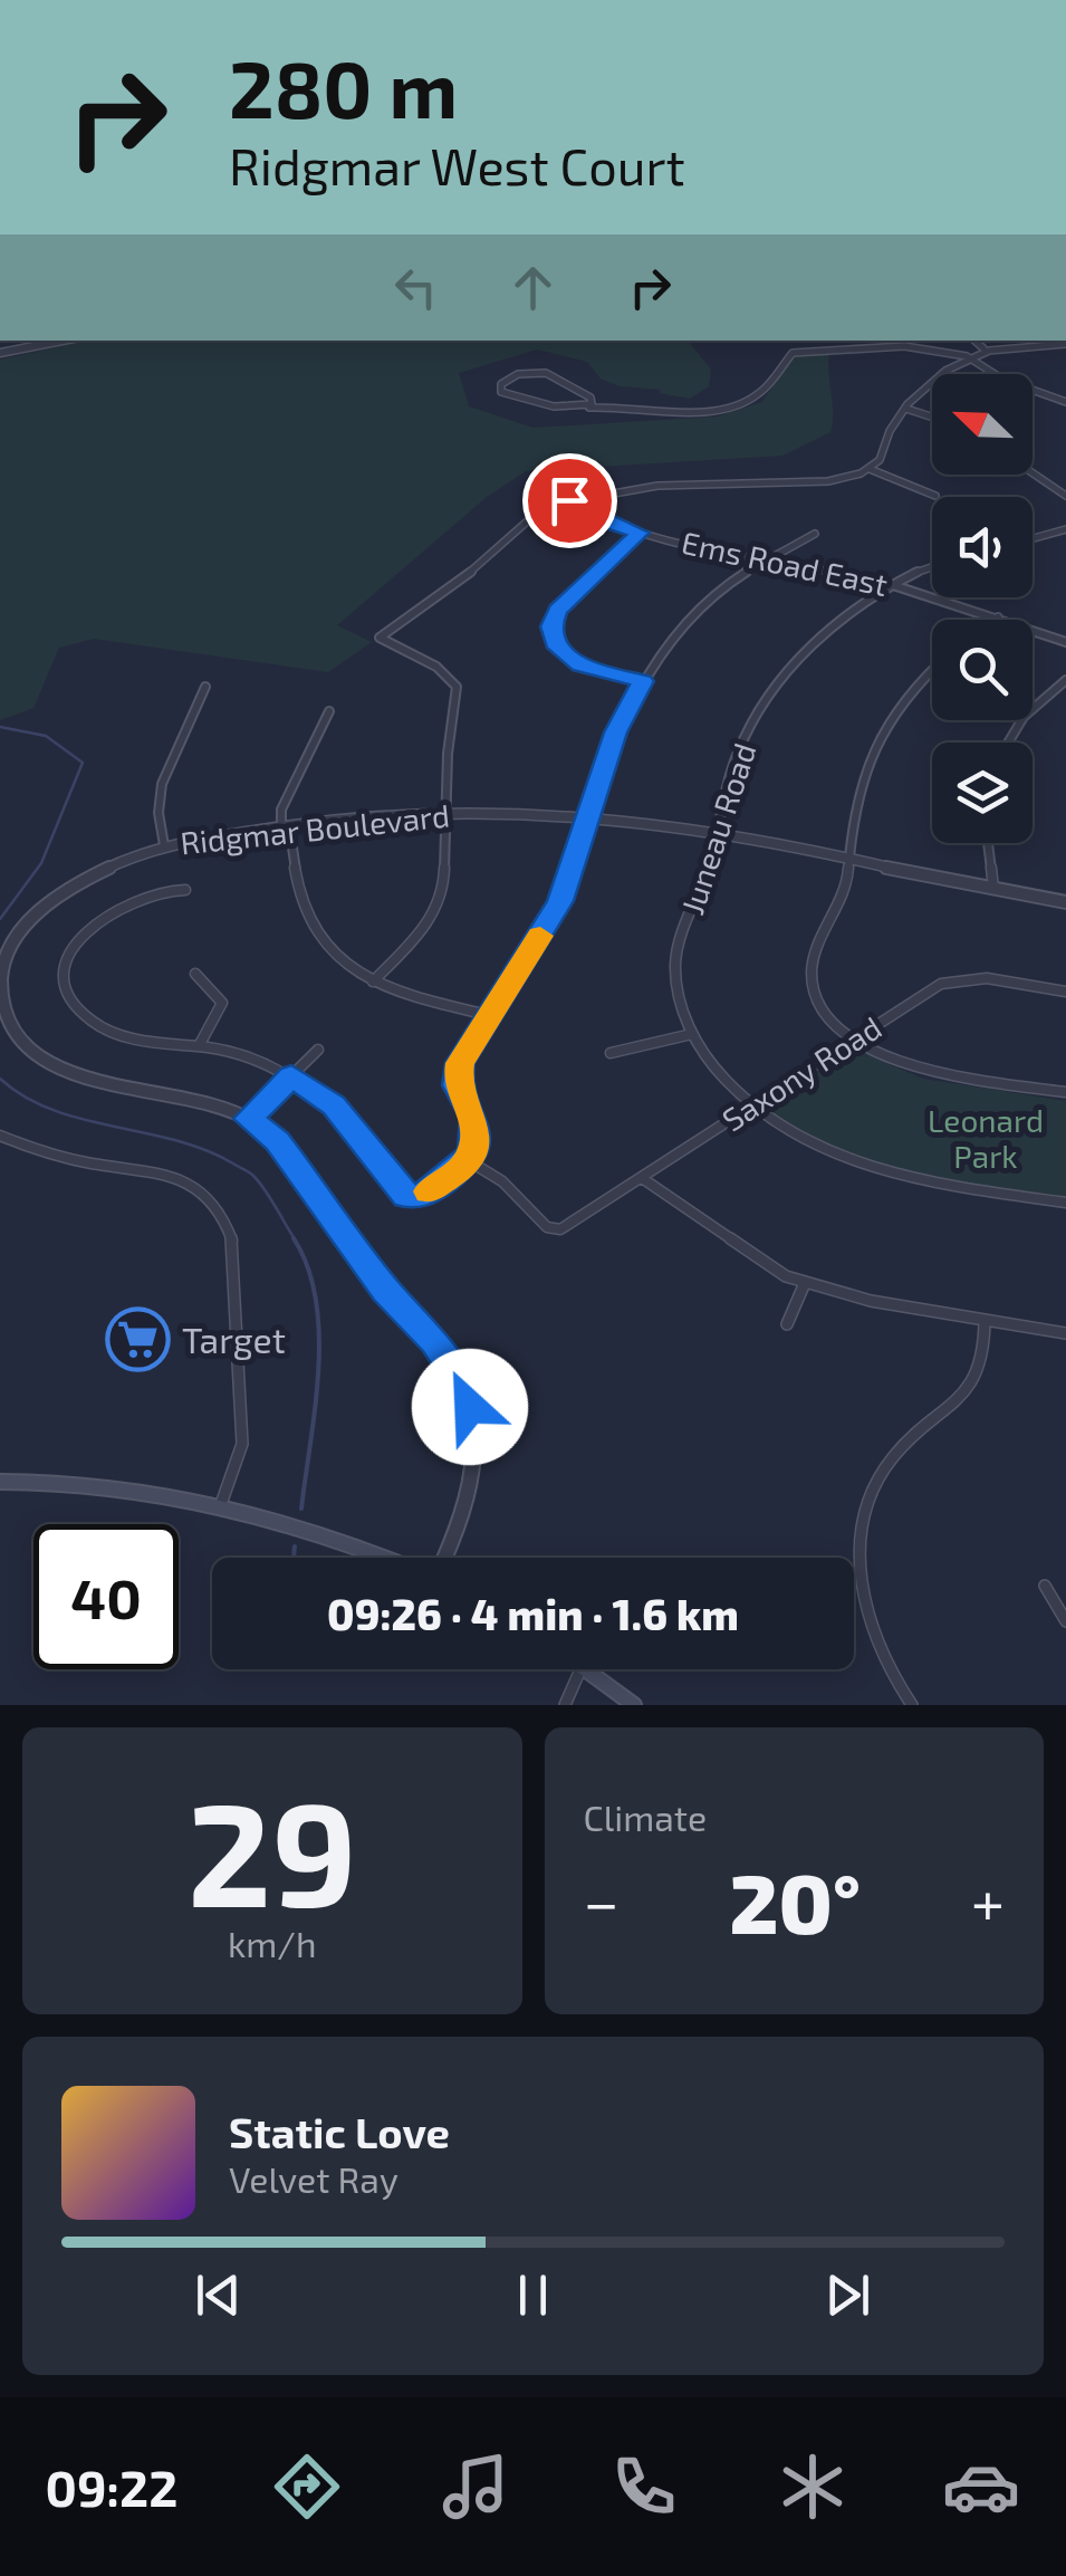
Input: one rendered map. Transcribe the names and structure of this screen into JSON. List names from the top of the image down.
{
  "streets": {
    "street": [
      "Ems Road East",
      "Ridgmar Boulevard",
      "Juneau Road",
      "Saxony Road"
    ]
  },
  "crossings": [
    ["Ems Road East", "Juneau Road"],
    ["Ridgmar Boulevard", "Juneau Road"],
    ["Juneau Road", "Saxony Road"]
  ],
  "parks": ["Leonard Park"],
  "places": {
    "supermarket": ["Target"]
  },
  "north": "top left",
  "page": {
    "turn": ["280 m", "Ridgmar West Court"],
    "limit": "40",
    "trip": "09:26 · 4 min · 1.6 km",
    "tile": [
      ["29", "km/h"],
      "Climate"
    ],
    "heat": ["−", "20°", "+"],
    "song": ["Static Love", "Velvet Ray"],
    "tabs": "09:22"
  }
}
